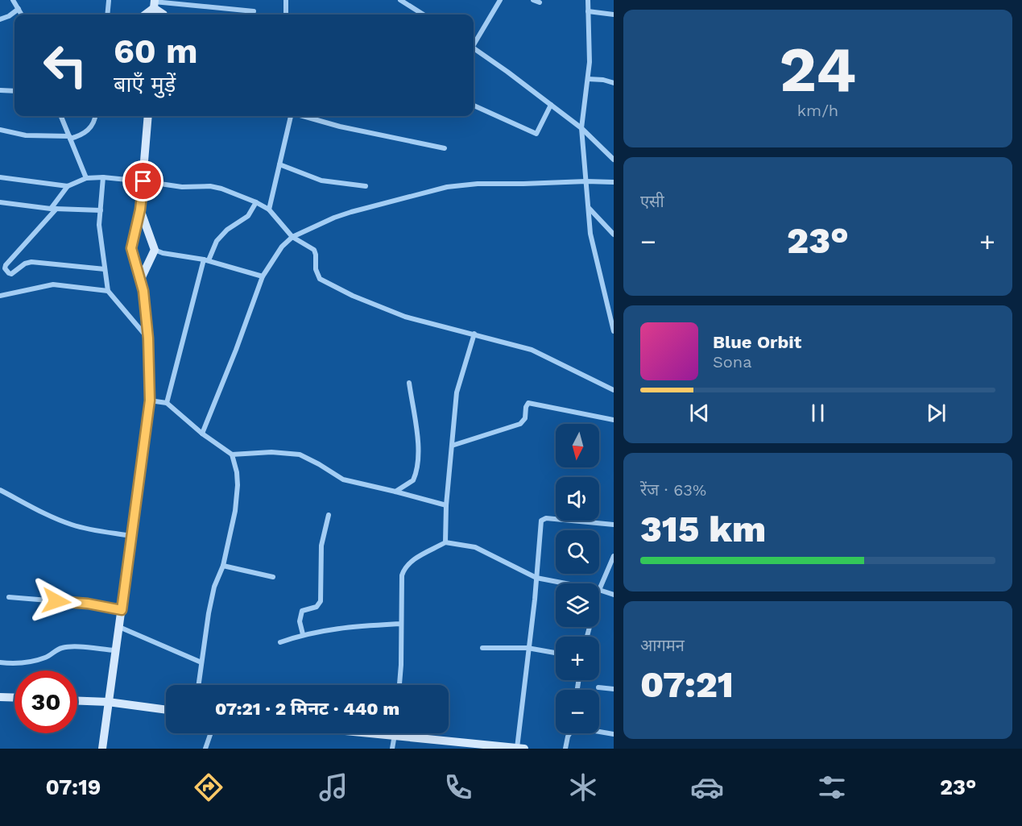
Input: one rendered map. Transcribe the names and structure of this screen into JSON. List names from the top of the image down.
{
  "north": "bottom",
  "page": {
    "tile": [
      ["24", "km/h"],
      "एसी",
      ["रेंज · 63%", "315 km"],
      ["आगमन", "07:21"]
    ],
    "turn": ["60 m", "बाएँ मुड़ें"],
    "heat": ["−", "23°", "+"],
    "song": ["Blue Orbit", "Sona"],
    "map_buttons": ["+", "−"],
    "limit": "30",
    "trip": "07:21 · 2 मिनट · 440 m",
    "tabs": ["07:19", "23°"]
  }
}
